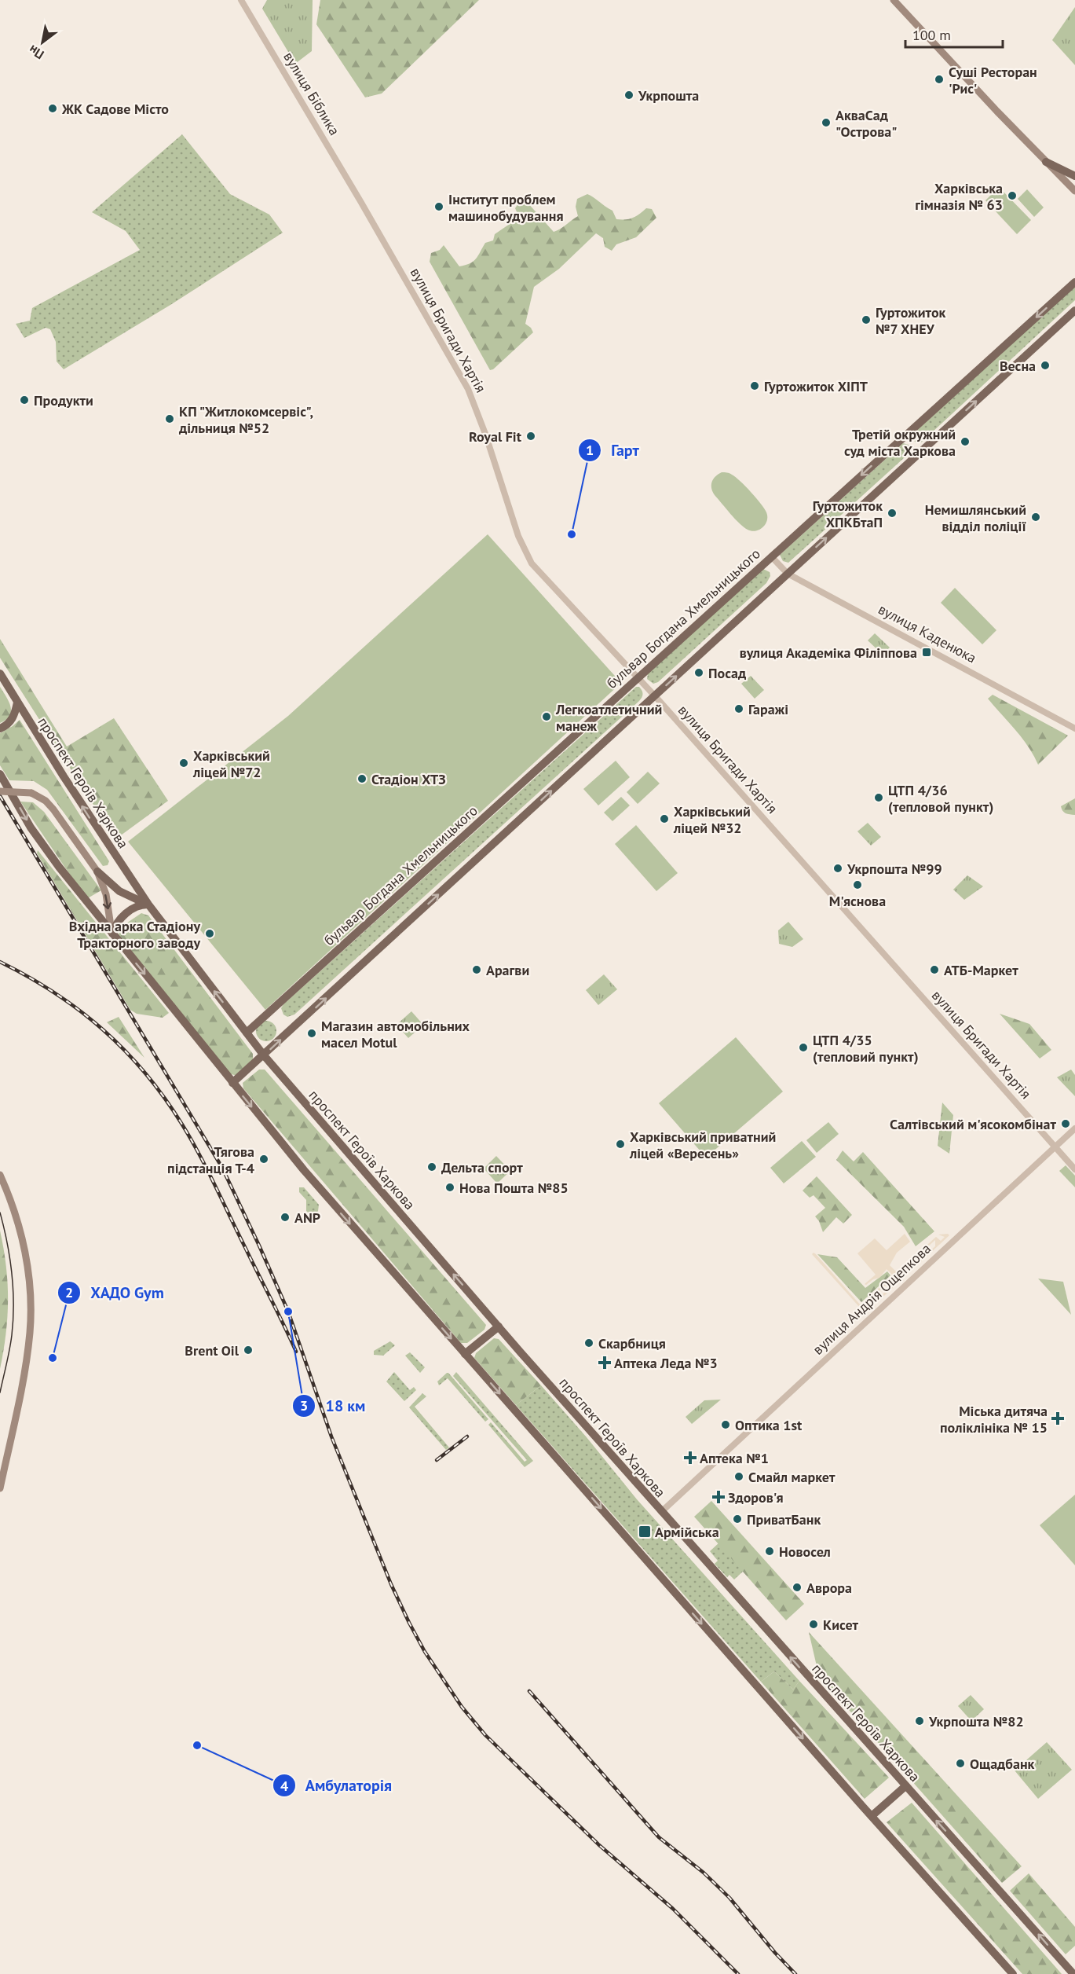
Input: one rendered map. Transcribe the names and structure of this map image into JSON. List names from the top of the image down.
{
  "streets": {
    "main road": ["бульвар Богдана Хмельницького", "проспект Героїв Харкова"],
    "street": [
      "вулиця Біблика",
      "вулиця Бригади Хартія",
      "вулиця Каденюка",
      "вулиця Андрія Ощепкова"
    ]
  },
  "crossings": [
    ["вулиця Біблика", "вулиця Бригади Хартія"],
    ["вулиця Бригади Хартія", "бульвар Богдана Хмельницького"],
    ["вулиця Бригади Хартія", "вулиця Андрія Ощепкова"],
    ["бульвар Богдана Хмельницького", "вулиця Каденюка"],
    ["бульвар Богдана Хмельницького", "проспект Героїв Харкова"],
    ["проспект Героїв Харкова", "вулиця Андрія Ощепкова"]
  ],
  "places": {
    "other": [
      "Суші Ресторан 'Рис'",
      "Укрпошта",
      "ЖК Садове Місто",
      "АкваСад \"Острова\"",
      "Харківська гімназія № 63",
      "Інститут проблем машинобудування",
      "Гуртожиток №7 ХНЕУ",
      "Весна",
      "Гуртожиток ХІПТ",
      "Продукти",
      "КП \"Житлокомсервіс\", дільниця №52",
      "Royal Fit",
      "Третій окружний суд міста Харкова",
      "Гуртожиток ХПКБтаП",
      "Немишлянський відділ поліції",
      "Гарт",
      "Посад",
      "Гаражі",
      "Легкоатлетичний манеж",
      "Харківський ліцей №72",
      "Стадіон ХТЗ",
      "ЦТП 4/36 (тепловой пункт)",
      "Харківський ліцей №32",
      "Укрпошта №99",
      "М'яснова",
      "Вхідна арка Стадіону Тракторного заводу",
      "Арагви",
      "АТБ-Маркет",
      "Магазин автомобільних масел Motul",
      "ЦТП 4/35 (тепловий пункт)",
      "Салтівський м'ясокомбінат",
      "Харківський приватний ліцей «Вересень»",
      "Тягова підстанція Т-4",
      "Дельта спорт",
      "Нова Пошта №85",
      "ANP",
      "18 км",
      "Скарбниця",
      "Brent Oil",
      "ХАДО Gym",
      "Оптика 1st",
      "Смайл маркет",
      "ПриватБанк",
      "Новосел",
      "Аврора",
      "Кисет",
      "Укрпошта №82",
      "Амбулаторія",
      "Ощадбанк"
    ],
    "transit": ["вулиця Академіка Філіппова", "Армійська"],
    "health": [
      "Аптека Леда №3",
      "Міська дитяча поліклініка № 15",
      "Аптека №1",
      "Здоров'я"
    ]
  },
  "scale_bar": "100 m",
  "north": "bottom left"
}
